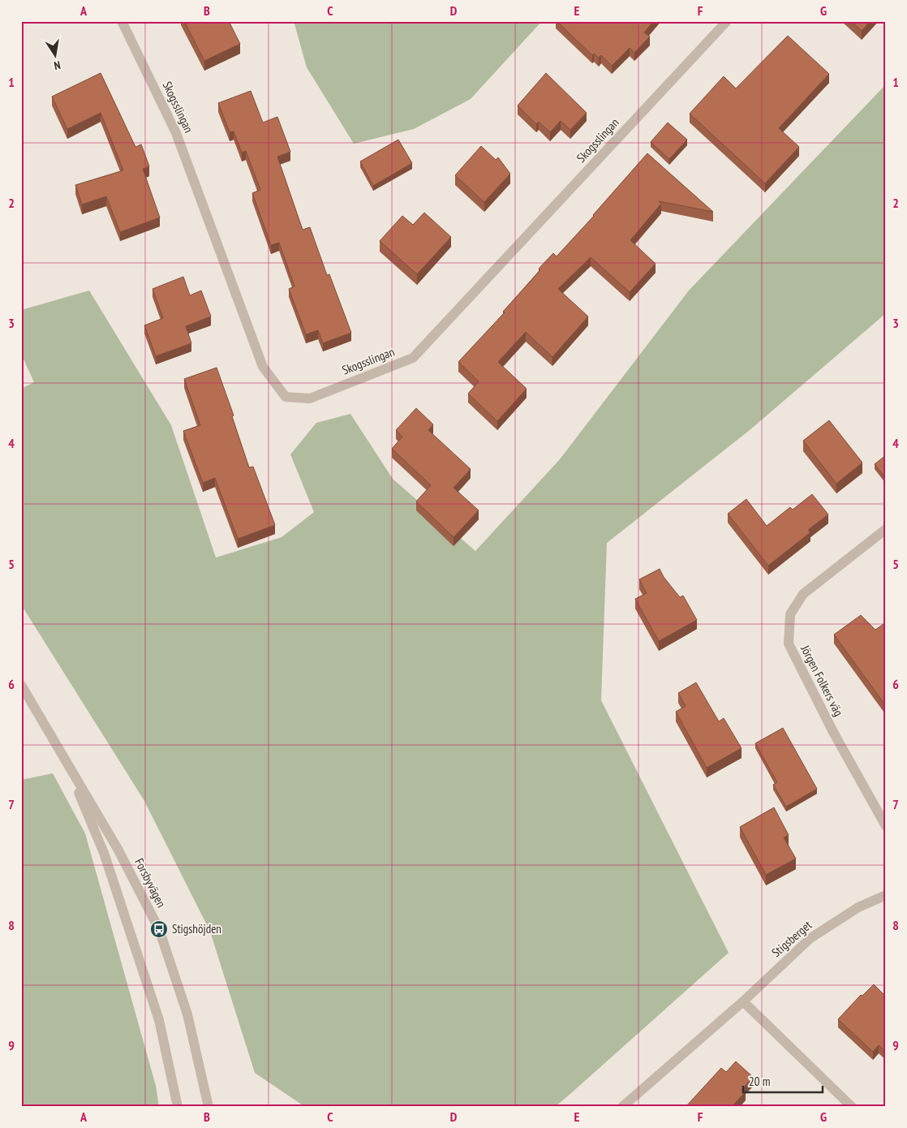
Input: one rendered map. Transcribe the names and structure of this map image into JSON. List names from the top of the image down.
{
  "streets": {
    "street": [
      "Skogsslingan",
      "Jörgen Folkers väg",
      "Forsbyvägen",
      "Stigsberget"
    ]
  },
  "places": {
    "bus stop": ["Stigshöjden"]
  },
  "scale_bar": "20 m",
  "north": "bottom",
  "grid": {
    "columns": [
      "A",
      "B",
      "C",
      "D",
      "E",
      "F",
      "G"
    ],
    "rows": [
      "1",
      "2",
      "3",
      "4",
      "5",
      "6",
      "7",
      "8",
      "9"
    ]
  }
}
